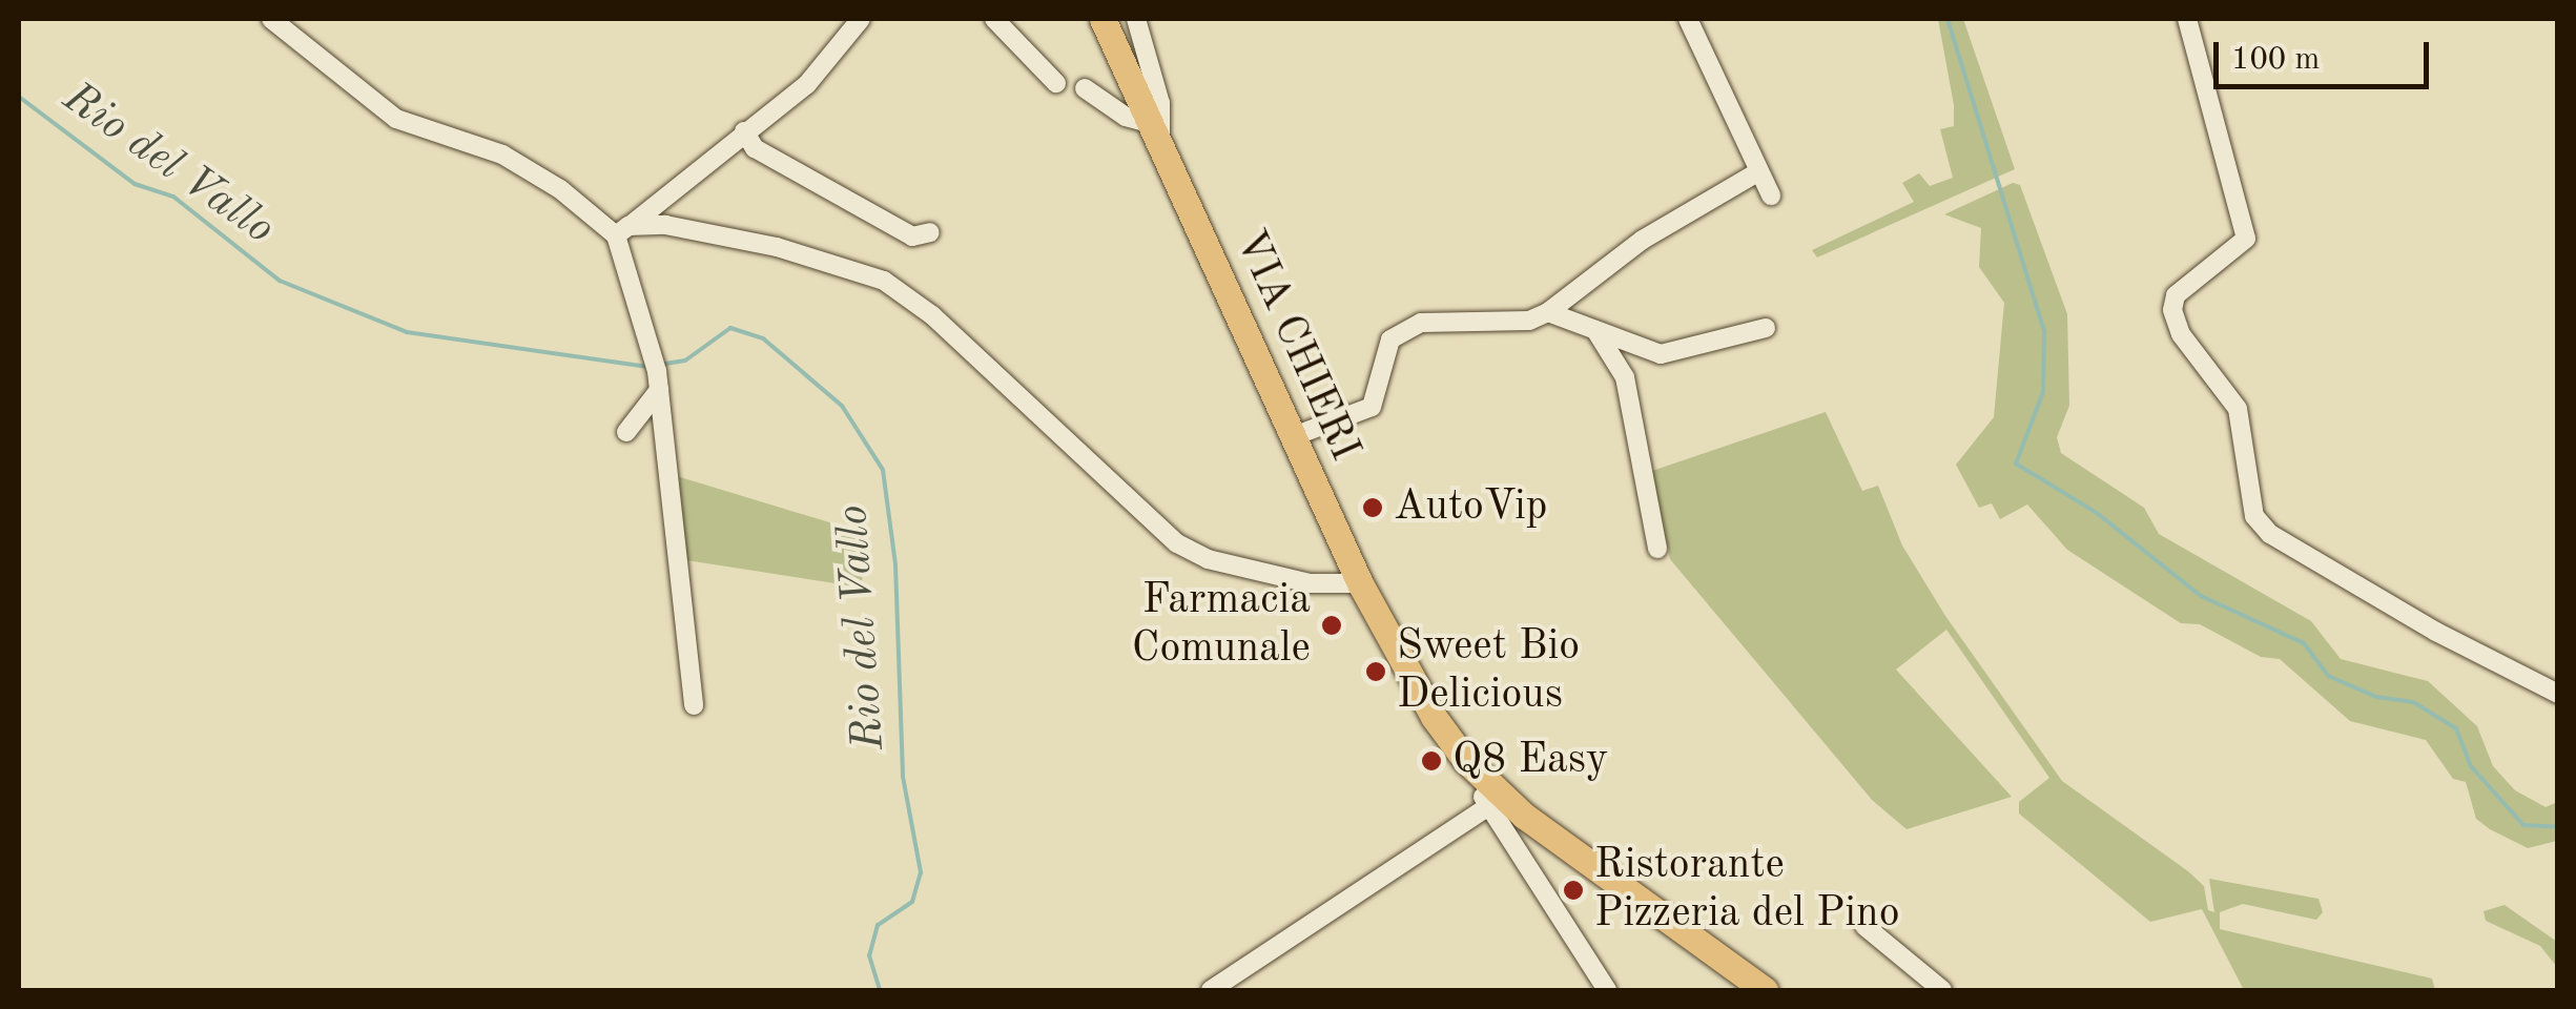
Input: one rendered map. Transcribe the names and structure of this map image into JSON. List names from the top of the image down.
{
  "streets": {
    "main road": ["VIA CHIERI"]
  },
  "water": ["Rio del Vallo"],
  "places": [
    "AutoVip",
    "Farmacia Comunale",
    "Sweet Bio Delicious",
    "Q8 Easy",
    "Ristorante Pizzeria del Pino"
  ],
  "scale_bar": "100 m"
}
